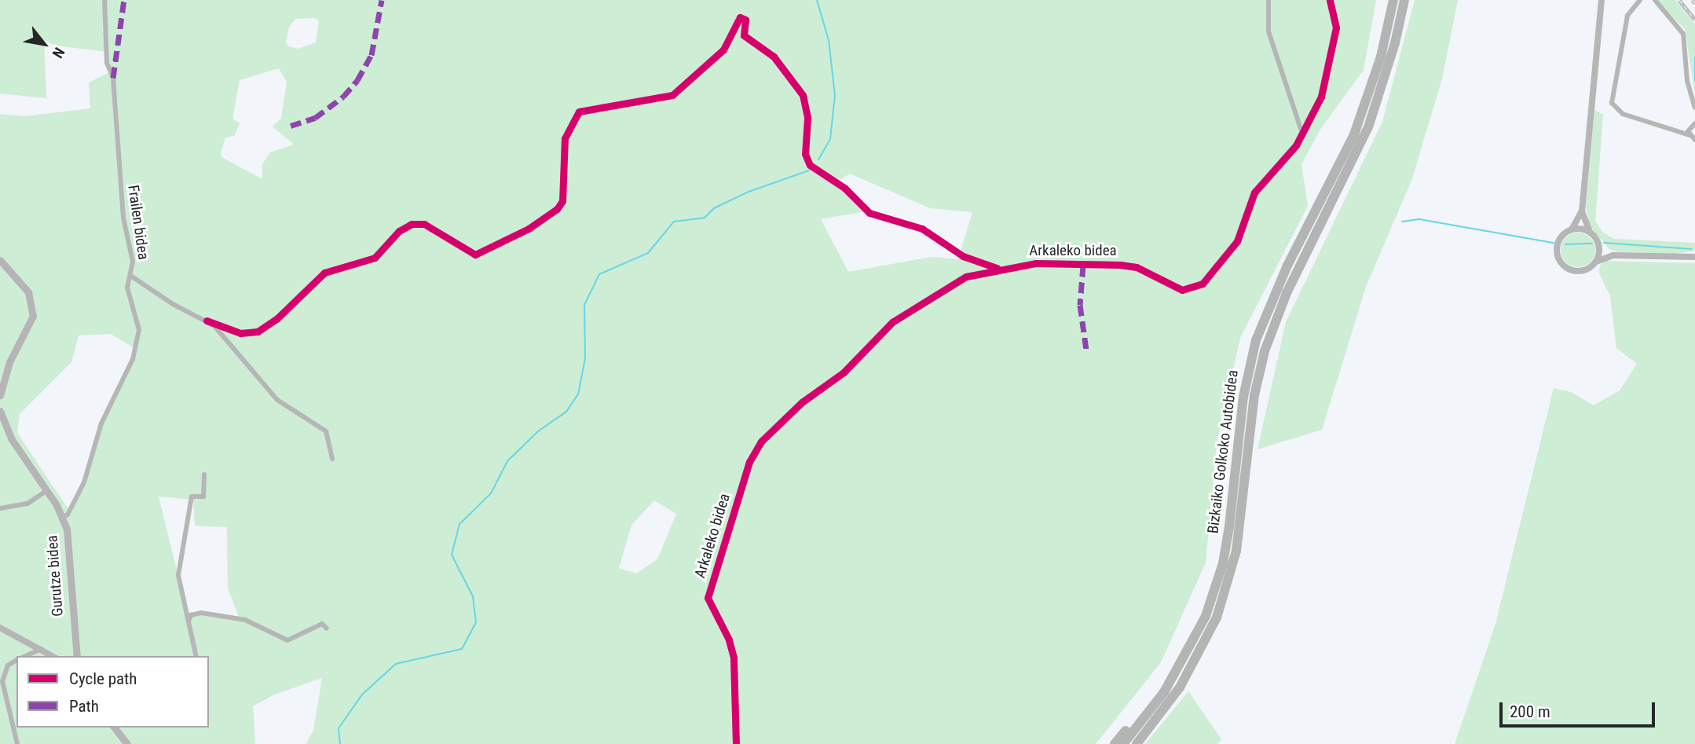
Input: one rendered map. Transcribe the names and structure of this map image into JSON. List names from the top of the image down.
{
  "streets": {
    "highway": ["Bizkaiko Golkoko Autobidea"],
    "main road": ["Gurutze bidea"],
    "street": ["Frailen bidea", "Arkaleko bidea"]
  },
  "crossings": [
    ["Frailen bidea", "Gurutze bidea"]
  ],
  "legend": ["Cycle path", "Path"],
  "scale_bar": "200 m",
  "north": "bottom right"
}
